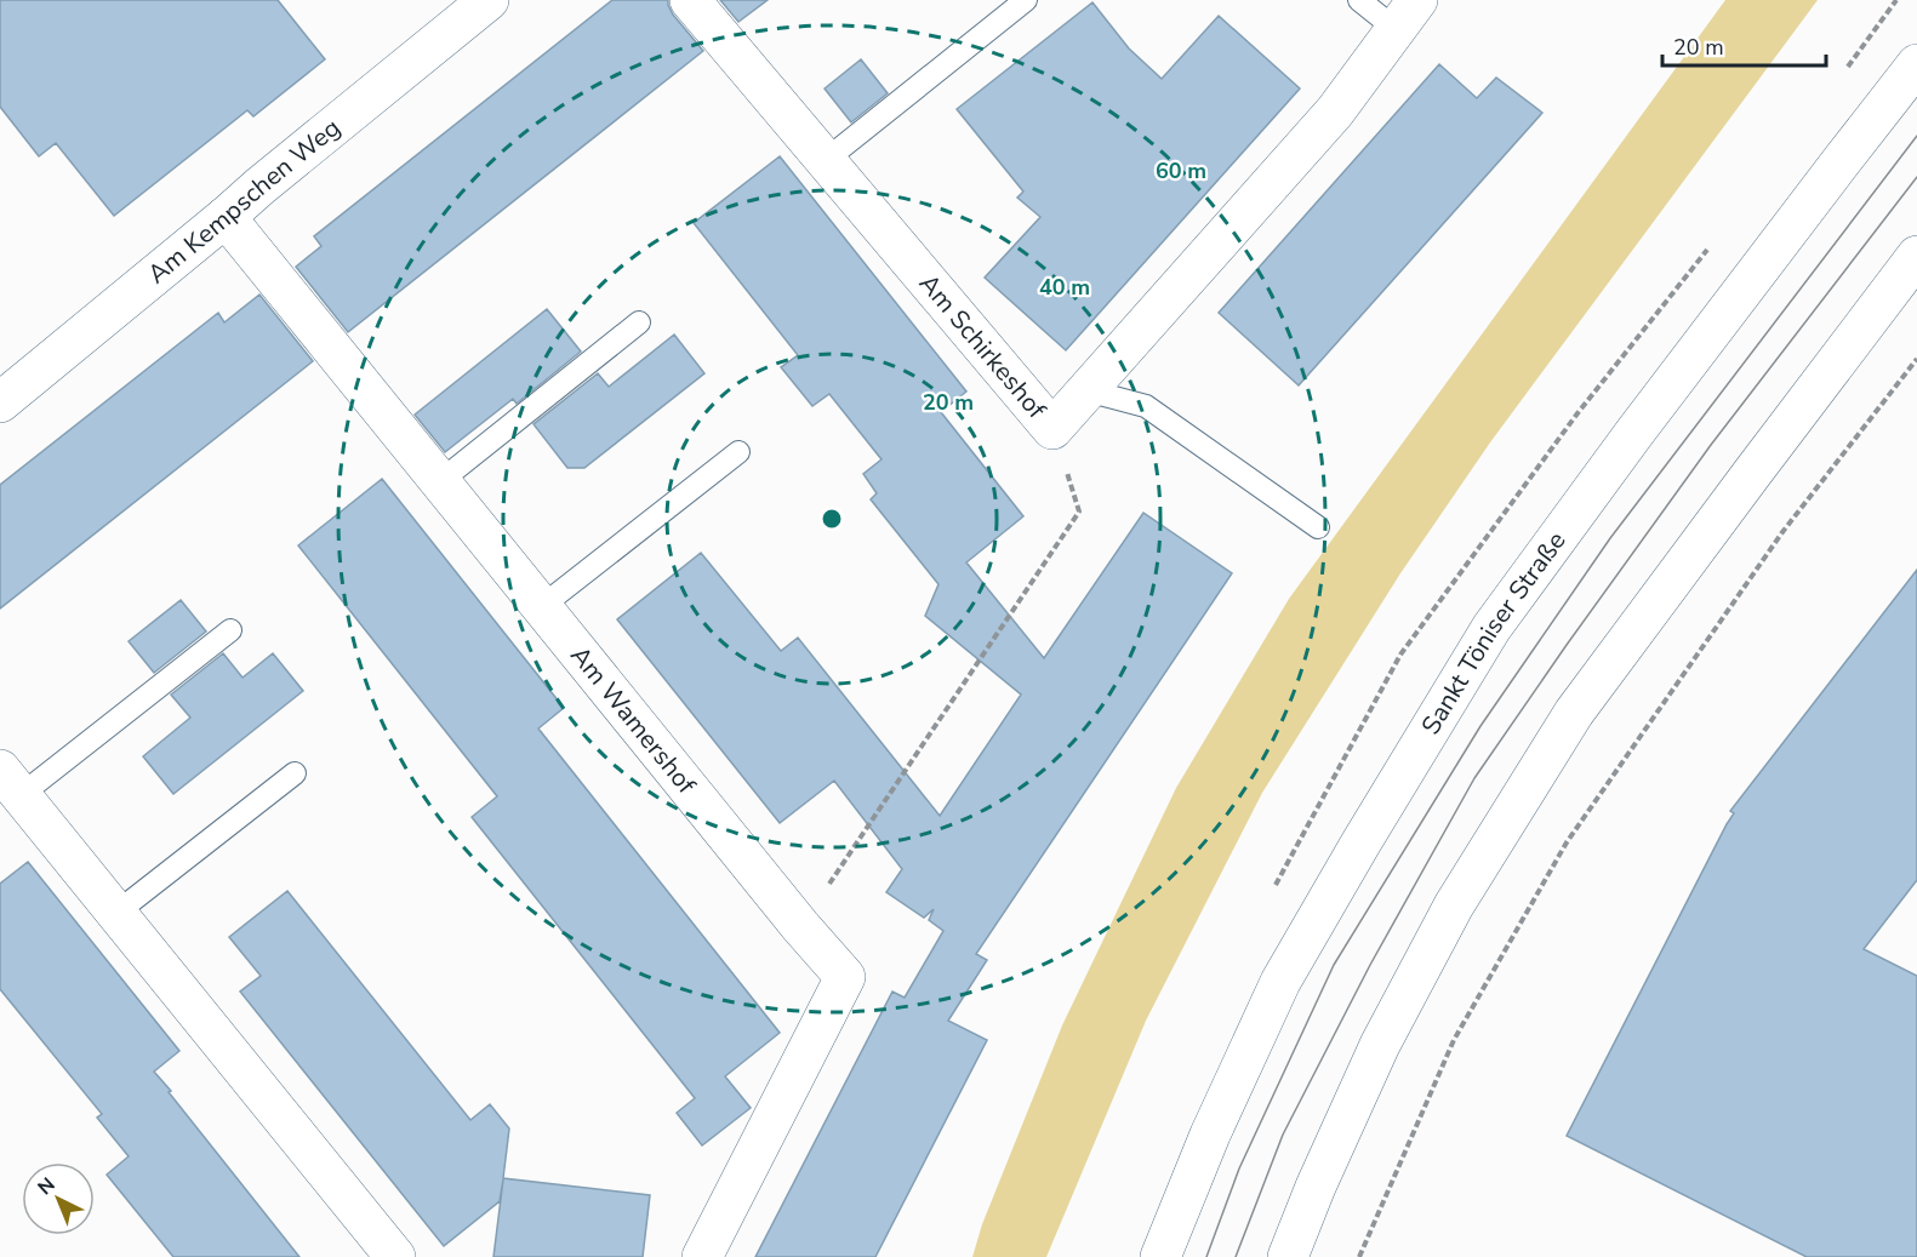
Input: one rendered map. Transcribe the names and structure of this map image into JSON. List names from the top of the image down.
{
  "streets": {
    "street": [
      "Am Kempschen Weg",
      "Am Schirkeshof",
      "Sankt Töniser Straße",
      "Am Wamershof"
    ]
  },
  "crossings": [
    ["Am Kempschen Weg", "Am Wamershof"]
  ],
  "scale_bar": "20 m",
  "north": "top left",
  "rings": ["60 m", "40 m", "20 m"]
}
